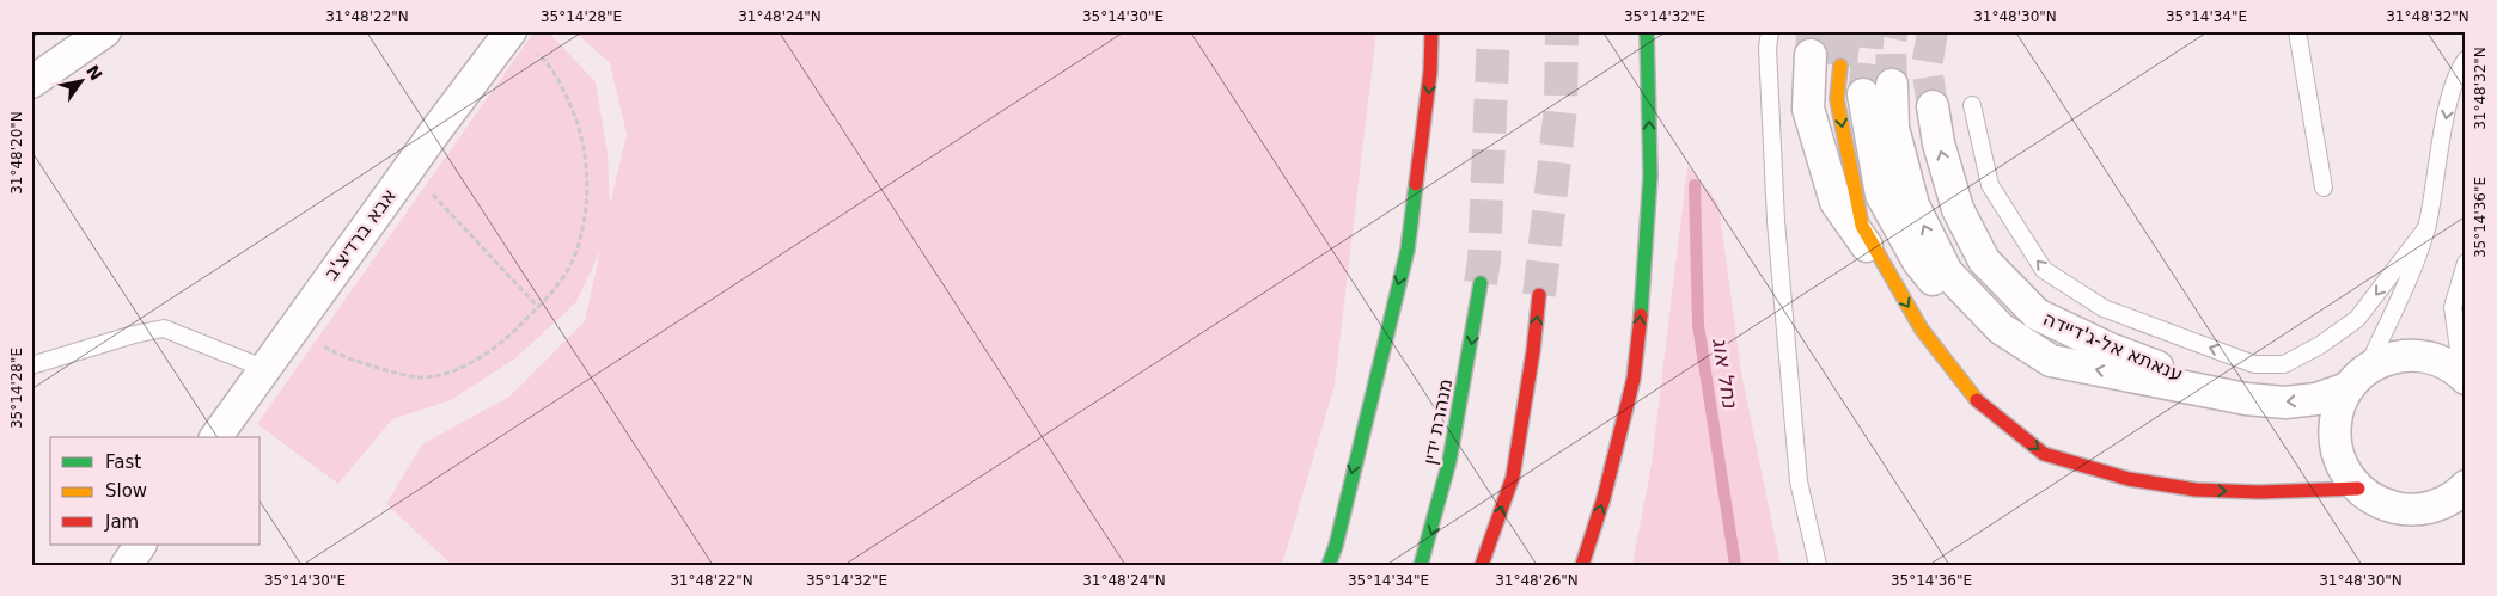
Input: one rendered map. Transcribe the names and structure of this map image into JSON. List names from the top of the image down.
{
  "streets": {
    "main road": ["מנהרת ידין"],
    "street": ["אבא ברדיצ'ב", "ענאתא אל-ג'דיידה"]
  },
  "one_way": ["ענאתא אל-ג'דיידה"],
  "water": ["נחל אוג"],
  "legend": ["Fast", "Slow", "Jam"],
  "north": "top right",
  "coordinates": [
    "31°48'22\"N",
    "35°14'28\"E",
    "31°48'24\"N",
    "35°14'30\"E",
    "35°14'32\"E",
    "31°48'30\"N",
    "35°14'34\"E",
    "31°48'32\"N",
    "31°48'20\"N",
    "35°14'36\"E",
    "31°48'26\"N"
  ]
}
